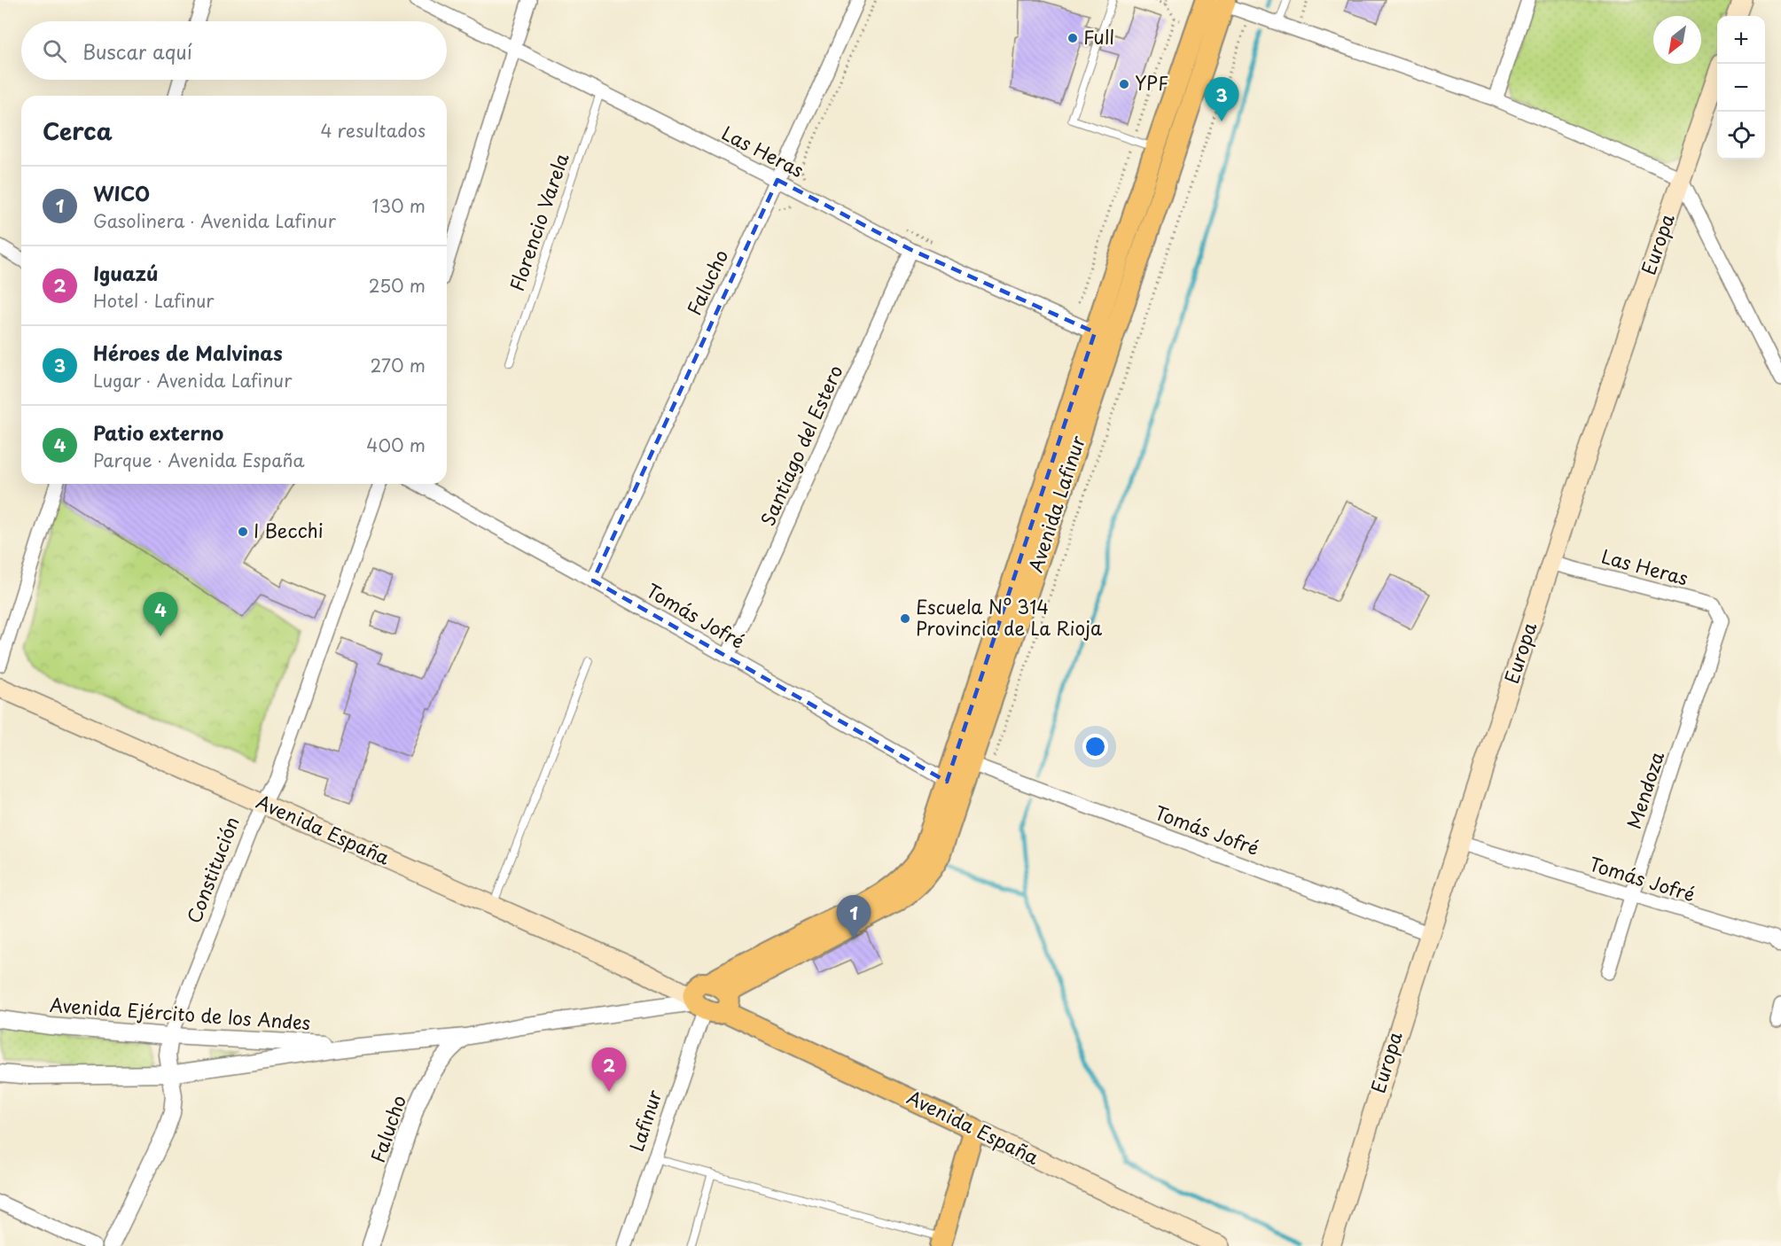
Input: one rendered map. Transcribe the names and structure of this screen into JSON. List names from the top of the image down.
{
  "streets": {
    "main road": ["Europa", "Avenida Lafinur", "Avenida España"],
    "street": [
      "Las Heras",
      "Falucho",
      "Santiago del Estero",
      "Tomás Jofré",
      "Mendoza",
      "Constitución",
      "Avenida Ejército de los Andes",
      "Lafinur"
    ],
    "lane": ["Florencio Varela"]
  },
  "crossings": [
    ["Las Heras", "Florencio Varela"],
    ["Las Heras", "Europa"],
    ["Las Heras", "Falucho"],
    ["Las Heras", "Santiago del Estero"],
    ["Las Heras", "Avenida Lafinur"],
    ["Las Heras", "Mendoza"],
    ["Europa", "Tomás Jofré"],
    ["Falucho", "Tomás Jofré"],
    ["Falucho", "Avenida Ejército de los Andes"],
    ["Santiago del Estero", "Tomás Jofré"],
    ["Avenida Lafinur", "Tomás Jofré"],
    ["Avenida Lafinur", "Avenida España"],
    ["Avenida Lafinur", "Avenida Ejército de los Andes"],
    ["Avenida Lafinur", "Lafinur"],
    ["Tomás Jofré", "Mendoza"],
    ["Avenida España", "Constitución"],
    ["Avenida España", "Avenida Ejército de los Andes"],
    ["Avenida España", "Lafinur"],
    ["Constitución", "Avenida Ejército de los Andes"],
    ["Avenida Ejército de los Andes", "Lafinur"]
  ],
  "places": [
    "Full",
    "YPF",
    "I Becchi",
    "Escuela Nº 314 Provincia de La Rioja"
  ],
  "north": "bottom left",
  "page": {
    "map_buttons": ["+", "−"],
    "search": "Buscar aquí",
    "pins": [
      "3",
      "4",
      "1",
      "2"
    ],
    "heading": ["Cerca", "4 resultados"],
    "list": [
      {
        "mark": "1",
        "name": "WICO",
        "note": "Gasolinera · Avenida Lafinur",
        "value": "130 m"
      },
      {
        "mark": "2",
        "name": "Iguazú",
        "note": "Hotel · Lafinur",
        "value": "250 m"
      },
      {
        "mark": "3",
        "name": "Héroes de Malvinas",
        "note": "Lugar · Avenida Lafinur",
        "value": "270 m"
      },
      {
        "mark": "4",
        "name": "Patio externo",
        "note": "Parque · Avenida España",
        "value": "400 m"
      }
    ]
  }
}
